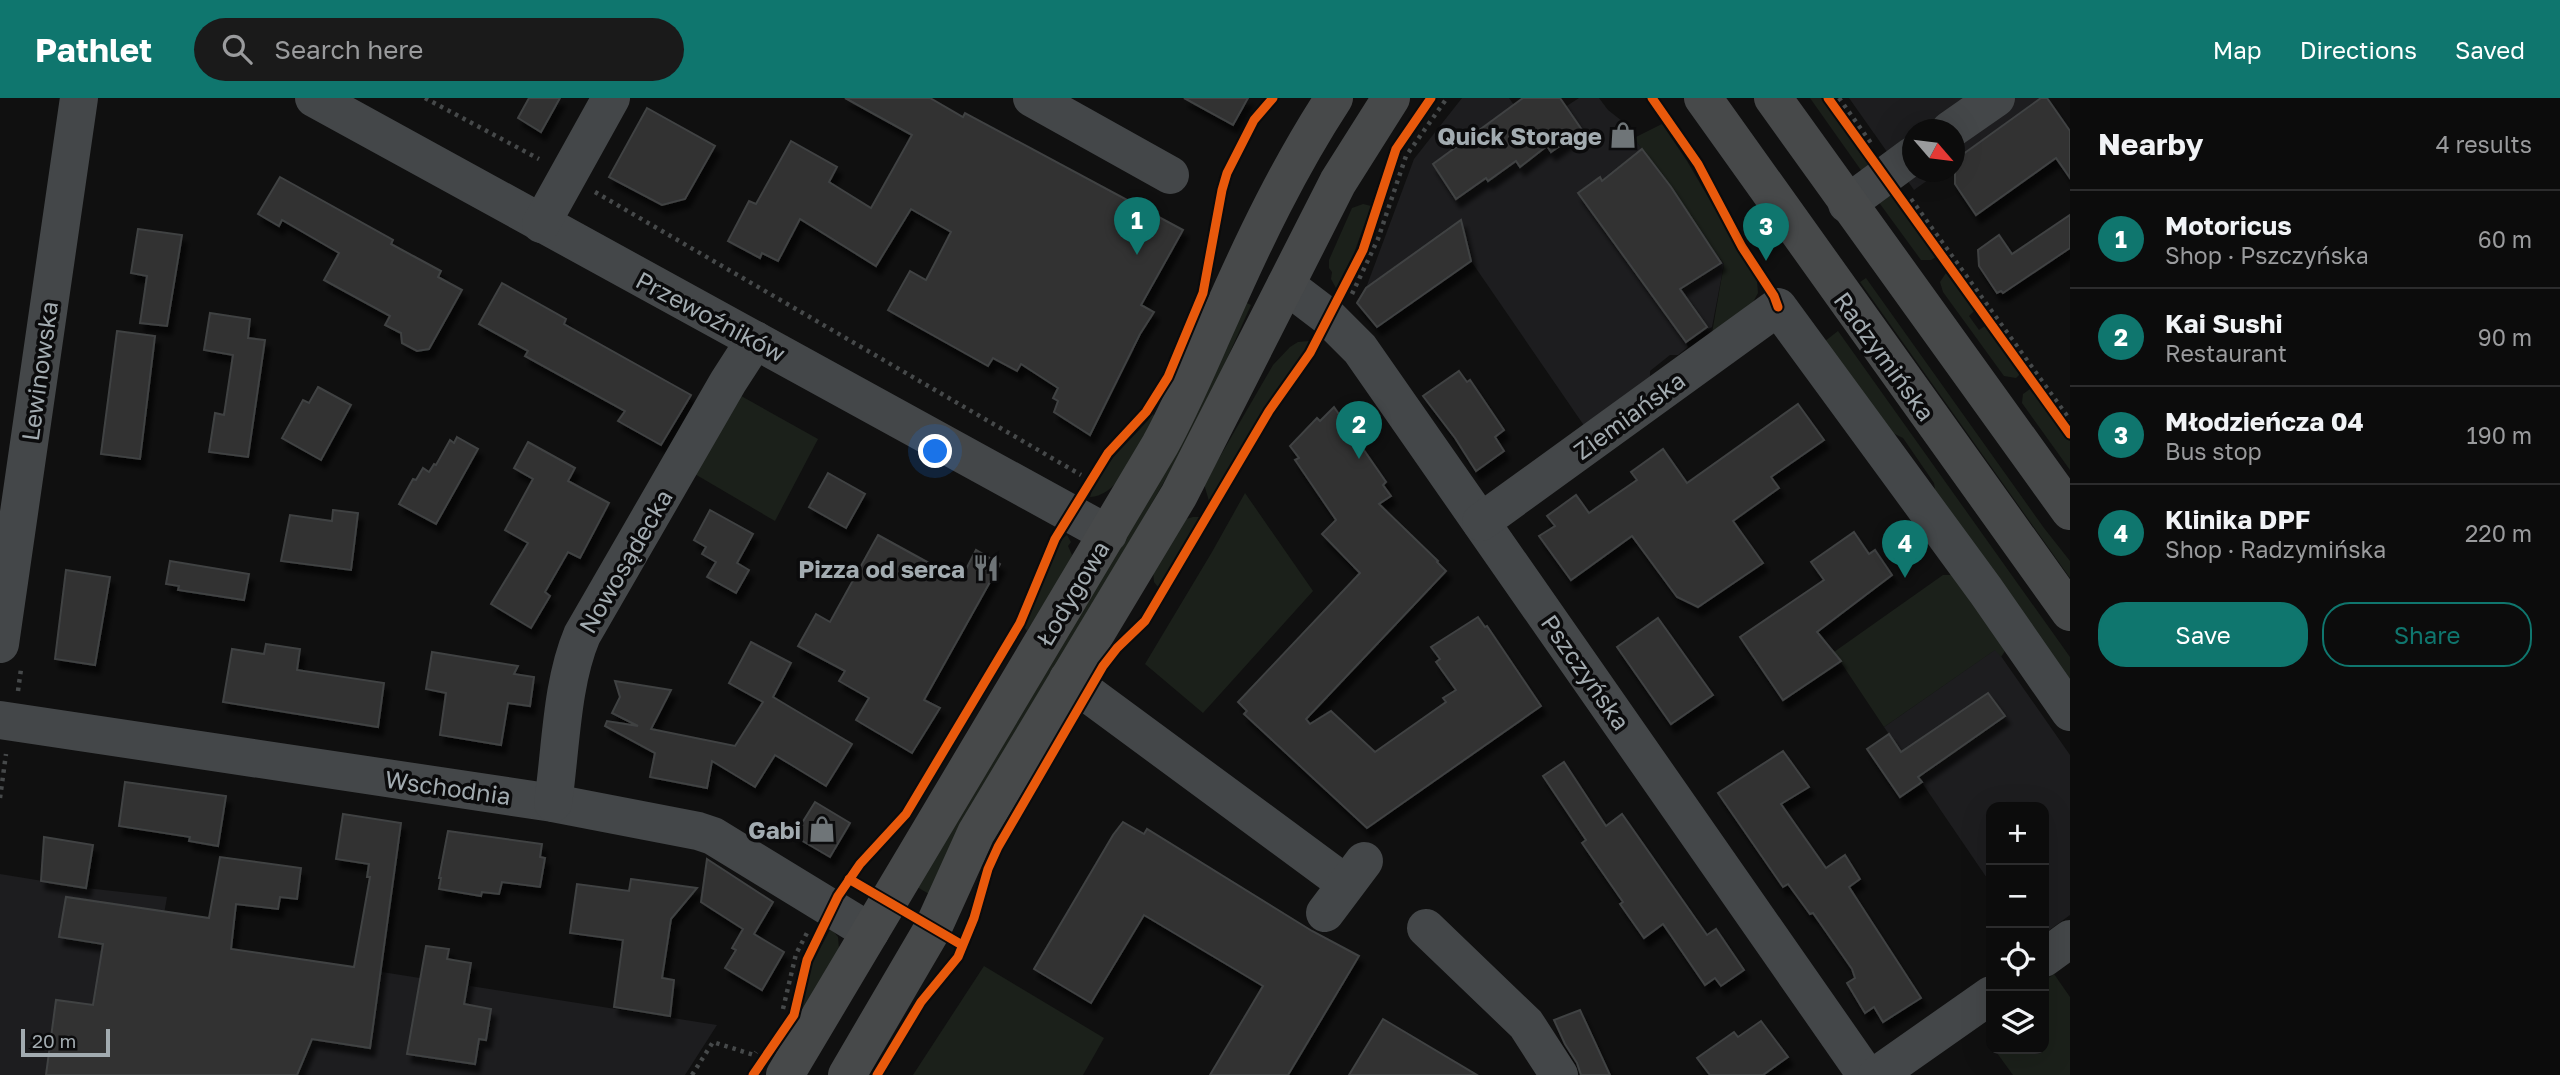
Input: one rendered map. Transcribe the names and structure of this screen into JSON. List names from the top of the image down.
{
  "streets": {
    "main road": ["Radzymińska", "Łodygowa"],
    "street": [
      "Przewoźników",
      "Lewinowska",
      "Ziemiańska",
      "Nowosądecka",
      "Pszczyńska",
      "Wschodnia"
    ]
  },
  "crossings": [
    ["Przewoźników", "Nowosądecka"],
    ["Przewoźników", "Łodygowa"],
    ["Ziemiańska", "Pszczyńska"],
    ["Nowosądecka", "Wschodnia"],
    ["Łodygowa", "Pszczyńska"],
    ["Łodygowa", "Wschodnia"]
  ],
  "places": {
    "shop": ["Quick Storage", "Gabi"],
    "restaurant": ["Pizza od serca"]
  },
  "scale_bar": "20 m",
  "north": "bottom right",
  "page": {
    "header": "Pathlet",
    "search": "Search here",
    "nav": ["Map", "Directions", "Saved"],
    "heading": ["Nearby", "4 results"],
    "list": [
      {
        "mark": "1",
        "name": "Motoricus",
        "note": "Shop · Pszczyńska",
        "value": "60 m"
      },
      {
        "mark": "2",
        "name": "Kai Sushi",
        "note": "Restaurant",
        "value": "90 m"
      },
      {
        "mark": "3",
        "name": "Młodzieńcza 04",
        "note": "Bus stop",
        "value": "190 m"
      },
      {
        "mark": "4",
        "name": "Klinika DPF",
        "note": "Shop · Radzymińska",
        "value": "220 m"
      }
    ],
    "pins": [
      "1",
      "3",
      "2",
      "4"
    ],
    "buttons": ["Save", "Share"],
    "map_buttons": ["+", "−"],
    "scale": "20 m"
  }
}
